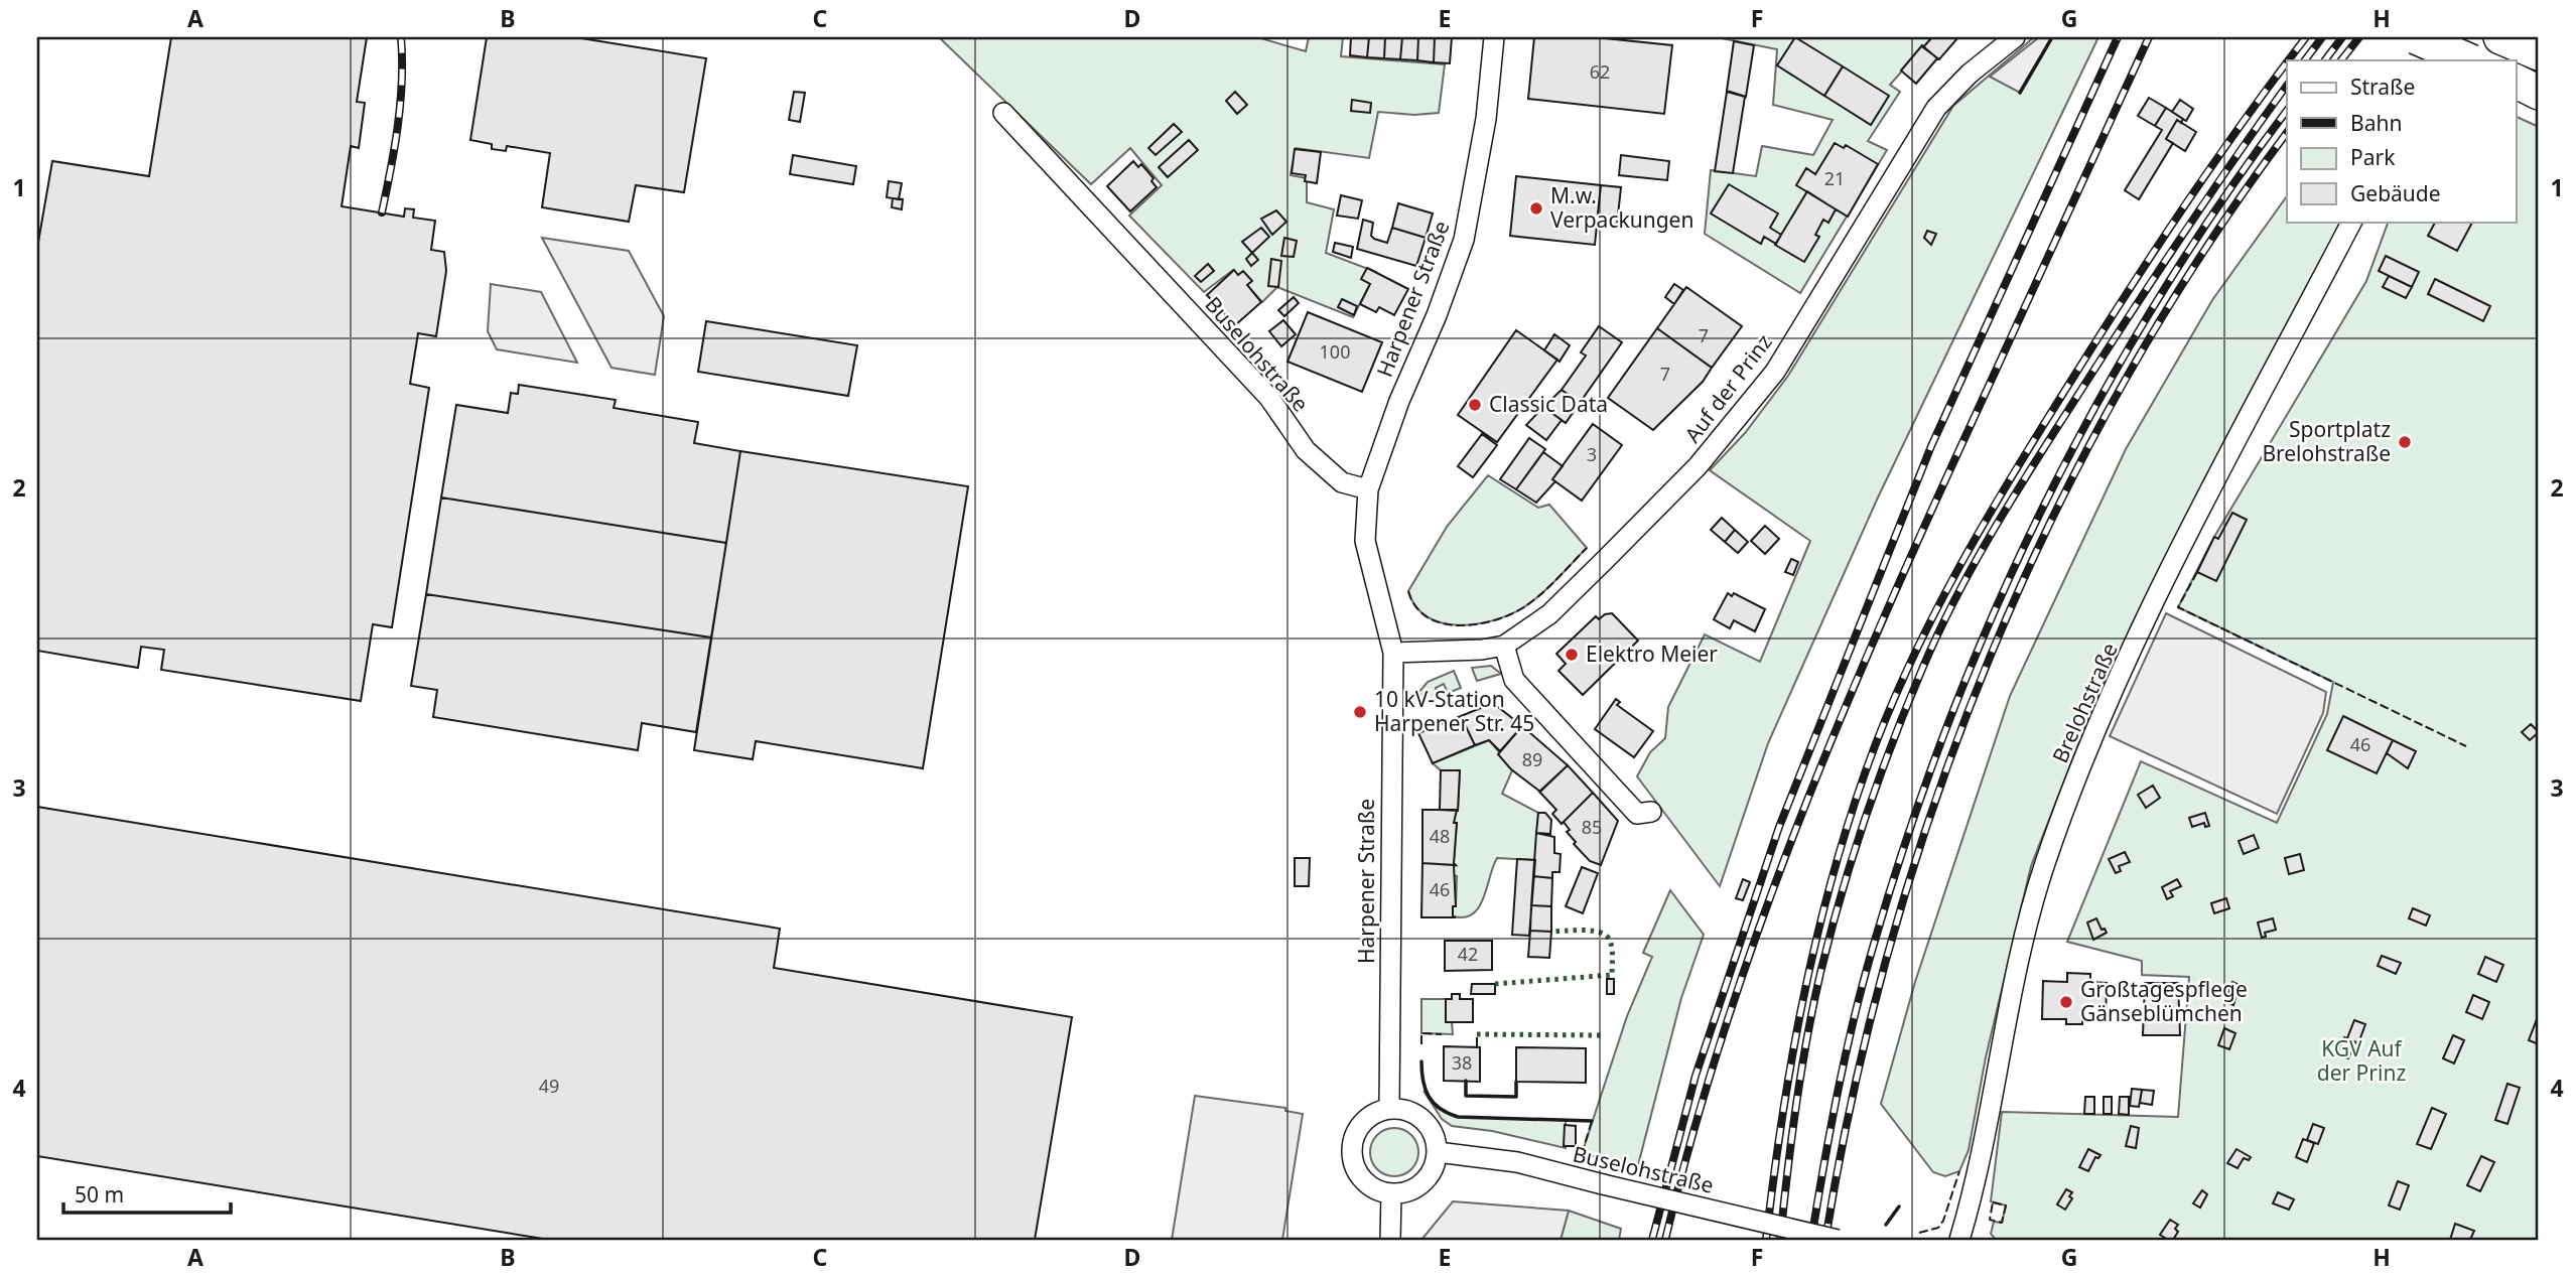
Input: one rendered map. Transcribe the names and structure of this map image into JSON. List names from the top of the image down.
{
  "streets": {
    "street": [
      "Harpener Straße",
      "Buselohstraße",
      "Auf der Prinz",
      "Brelohstraße"
    ]
  },
  "crossings": [
    ["Harpener Straße", "Buselohstraße"],
    ["Harpener Straße", "Auf der Prinz"]
  ],
  "parks": ["KGV Auf der Prinz"],
  "places": [
    "M.w. Verpackungen",
    "Classic Data",
    "Sportplatz Brelohstraße",
    "Elektro Meier",
    "10 kV-Station Harpener Str. 45",
    "Großtagespflege Gänseblümchen"
  ],
  "house_numbers": [
    "62",
    "21",
    "7",
    "100",
    "7",
    "3",
    "46",
    "89",
    "85",
    "48",
    "46",
    "42",
    "38",
    "49"
  ],
  "legend": [
    "Straße",
    "Bahn",
    "Park",
    "Gebäude"
  ],
  "scale_bar": "50 m",
  "grid": {
    "columns": [
      "A",
      "B",
      "C",
      "D",
      "E",
      "F",
      "G",
      "H"
    ],
    "rows": [
      "1",
      "2",
      "3",
      "4"
    ]
  }
}
